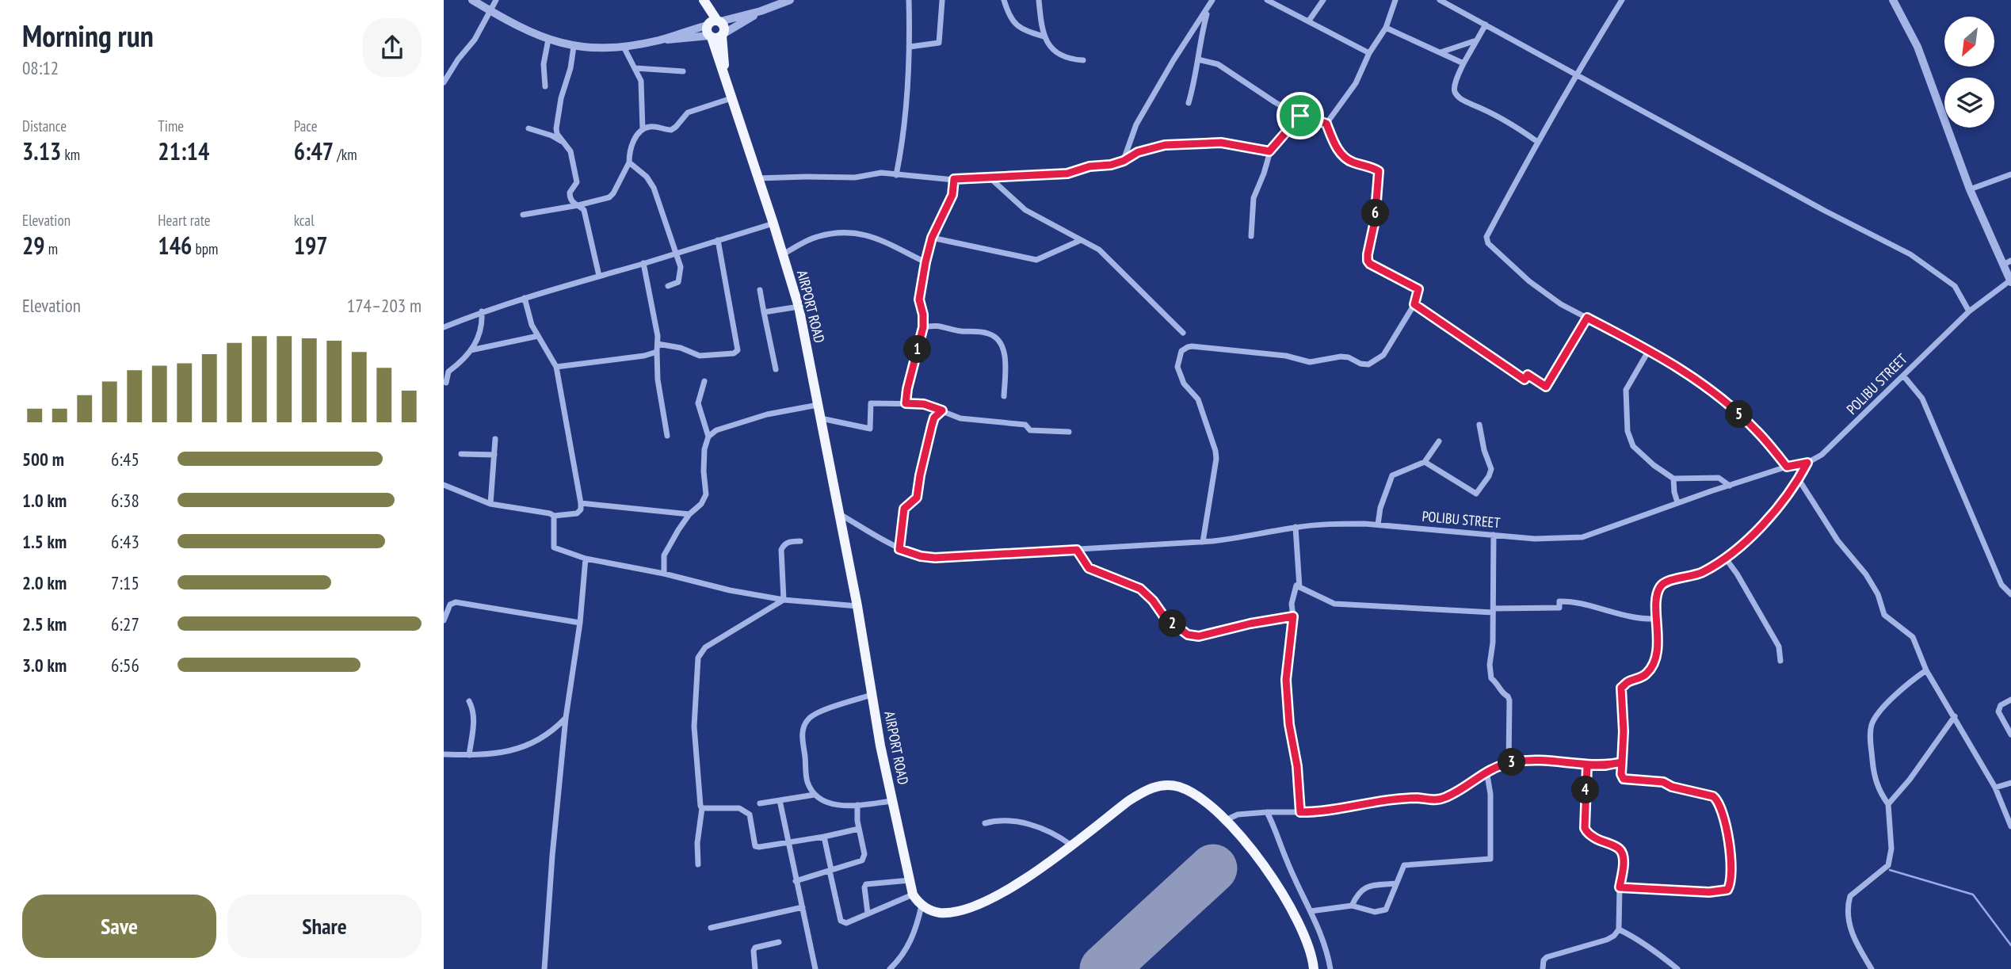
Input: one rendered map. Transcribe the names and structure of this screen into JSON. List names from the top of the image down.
{
  "streets": {
    "highway": ["AIRPORT ROAD"],
    "street": ["POLIBU STREET"]
  },
  "crossings": [
    ["AIRPORT ROAD", "POLIBU STREET"]
  ],
  "north": "bottom left",
  "page": {
    "heading": ["Morning run", "08:12"],
    "stats": [
      ["Distance", "3.13 km"],
      ["Time", "21:14"],
      ["Pace", "6:47 /km"],
      ["Elevation", "29 m"],
      ["Heart rate", "146 bpm"],
      ["kcal", "197"]
    ],
    "pins": [
      "6",
      "1",
      "5",
      "2",
      "3",
      "4"
    ],
    "chart": ["Elevation", "174–203 m"],
    "list": [
      {
        "name": "500 m",
        "note": "6:45"
      },
      {
        "name": "1.0 km",
        "note": "6:38"
      },
      {
        "name": "1.5 km",
        "note": "6:43"
      },
      {
        "name": "2.0 km",
        "note": "7:15"
      },
      {
        "name": "2.5 km",
        "note": "6:27"
      },
      {
        "name": "3.0 km",
        "note": "6:56"
      }
    ],
    "buttons": ["Save", "Share"]
  }
}
